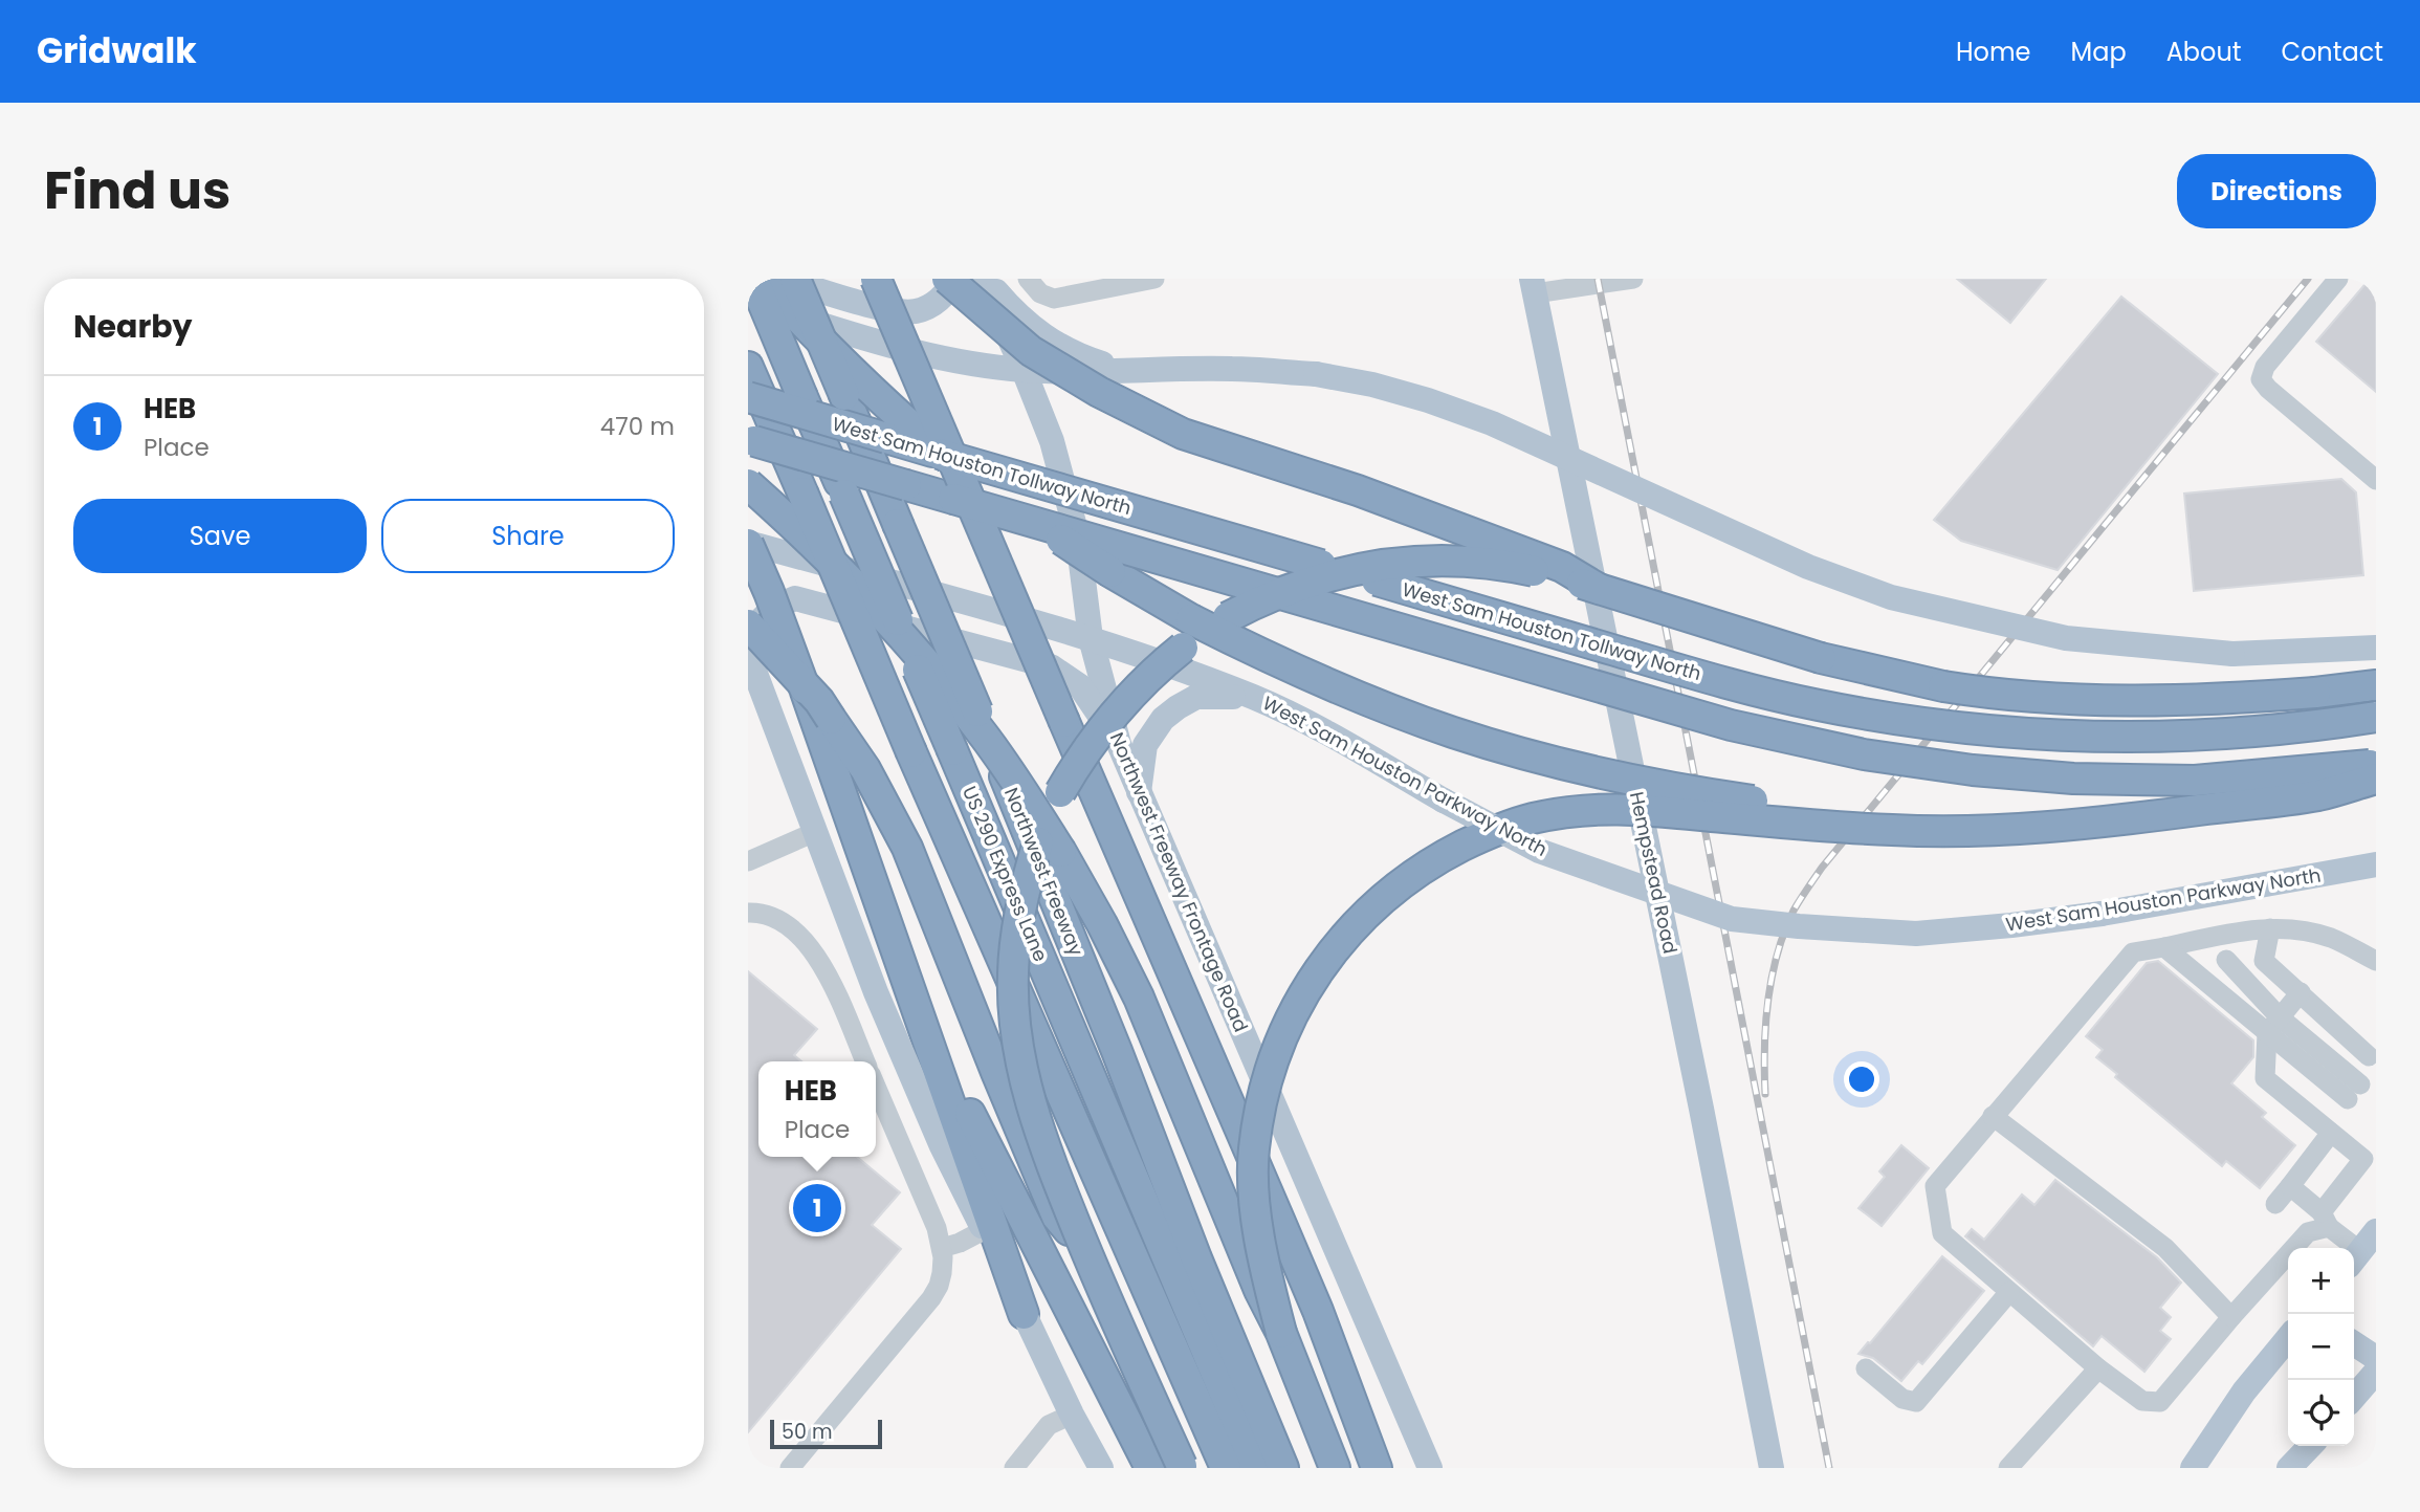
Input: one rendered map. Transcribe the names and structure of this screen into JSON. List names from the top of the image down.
{
  "streets": {
    "highway": ["West Sam Houston Tollway North", "Northwest Freeway", "US 290 Express Lane"],
    "main road": ["West Sam Houston Parkway North", "Hempstead Road", "Northwest Freeway Frontage Road"]
  },
  "crossings": [
    ["West Sam Houston Parkway North", "Northwest Freeway Frontage Road"]
  ],
  "scale_bar": "50 m",
  "page": {
    "header": "Gridwalk",
    "nav": [
      "Home",
      "Map",
      "About",
      "Contact"
    ],
    "title": "Find us",
    "buttons": [
      "Directions",
      ["Save", "Share"]
    ],
    "heading": "Nearby",
    "list": [
      {
        "mark": "1",
        "name": "HEB",
        "note": "Place",
        "value": "470 m"
      }
    ],
    "popup": ["HEB", "Place"],
    "pins": "1",
    "map_buttons": ["+", "−"],
    "scale": "50 m"
  }
}
